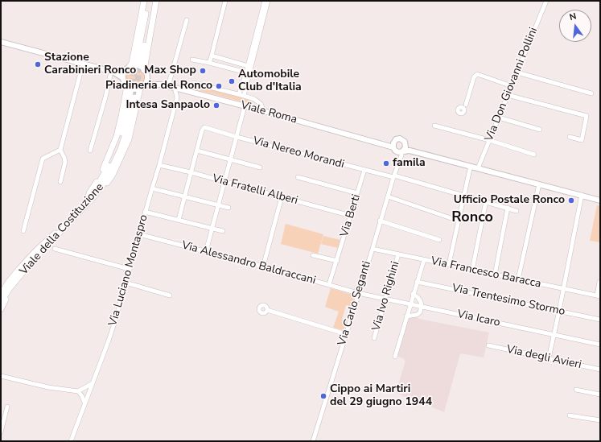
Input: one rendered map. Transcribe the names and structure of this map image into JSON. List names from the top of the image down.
{
  "streets": {
    "highway": ["Viale della Costituzione"],
    "main road": ["Viale Roma"],
    "street": [
      "Via Don Giovanni Pollini",
      "Via Nereo Morandi",
      "Via Fratelli Alberi",
      "Via Berti",
      "Via Alessandro Baldraccani",
      "Via Luciano Montaspro",
      "Via Francesco Baracca",
      "Via Ivo Righini",
      "Via Trentesimo Stormo",
      "Via Carlo Seganti",
      "Via Icaro",
      "Via degli Avieri"
    ]
  },
  "crossings": [
    ["Via Don Giovanni Pollini", "Viale Roma"],
    ["Viale Roma", "Via Luciano Montaspro"],
    ["Viale Roma", "Via Carlo Seganti"],
    ["Via Nereo Morandi", "Via Berti"],
    ["Via Nereo Morandi", "Via Carlo Seganti"],
    ["Via Fratelli Alberi", "Via Berti"],
    ["Via Fratelli Alberi", "Via Luciano Montaspro"],
    ["Via Berti", "Via Alessandro Baldraccani"],
    ["Via Alessandro Baldraccani", "Via Luciano Montaspro"],
    ["Via Alessandro Baldraccani", "Via Carlo Seganti"],
    ["Via Alessandro Baldraccani", "Via Icaro"],
    ["Via Francesco Baracca", "Via Ivo Righini"],
    ["Via Francesco Baracca", "Via Carlo Seganti"],
    ["Via Ivo Righini", "Via Icaro"],
    ["Via Carlo Seganti", "Via Icaro"]
  ],
  "districts": ["Ronco"],
  "places": [
    "Stazione Carabinieri Ronco",
    "Max Shop",
    "Automobile Club d'Italia",
    "Piadineria del Ronco",
    "Intesa Sanpaolo",
    "famila",
    "Ufficio Postale Ronco",
    "Cippo ai Martiri del 29 giugno 1944"
  ],
  "north": "top"
}
